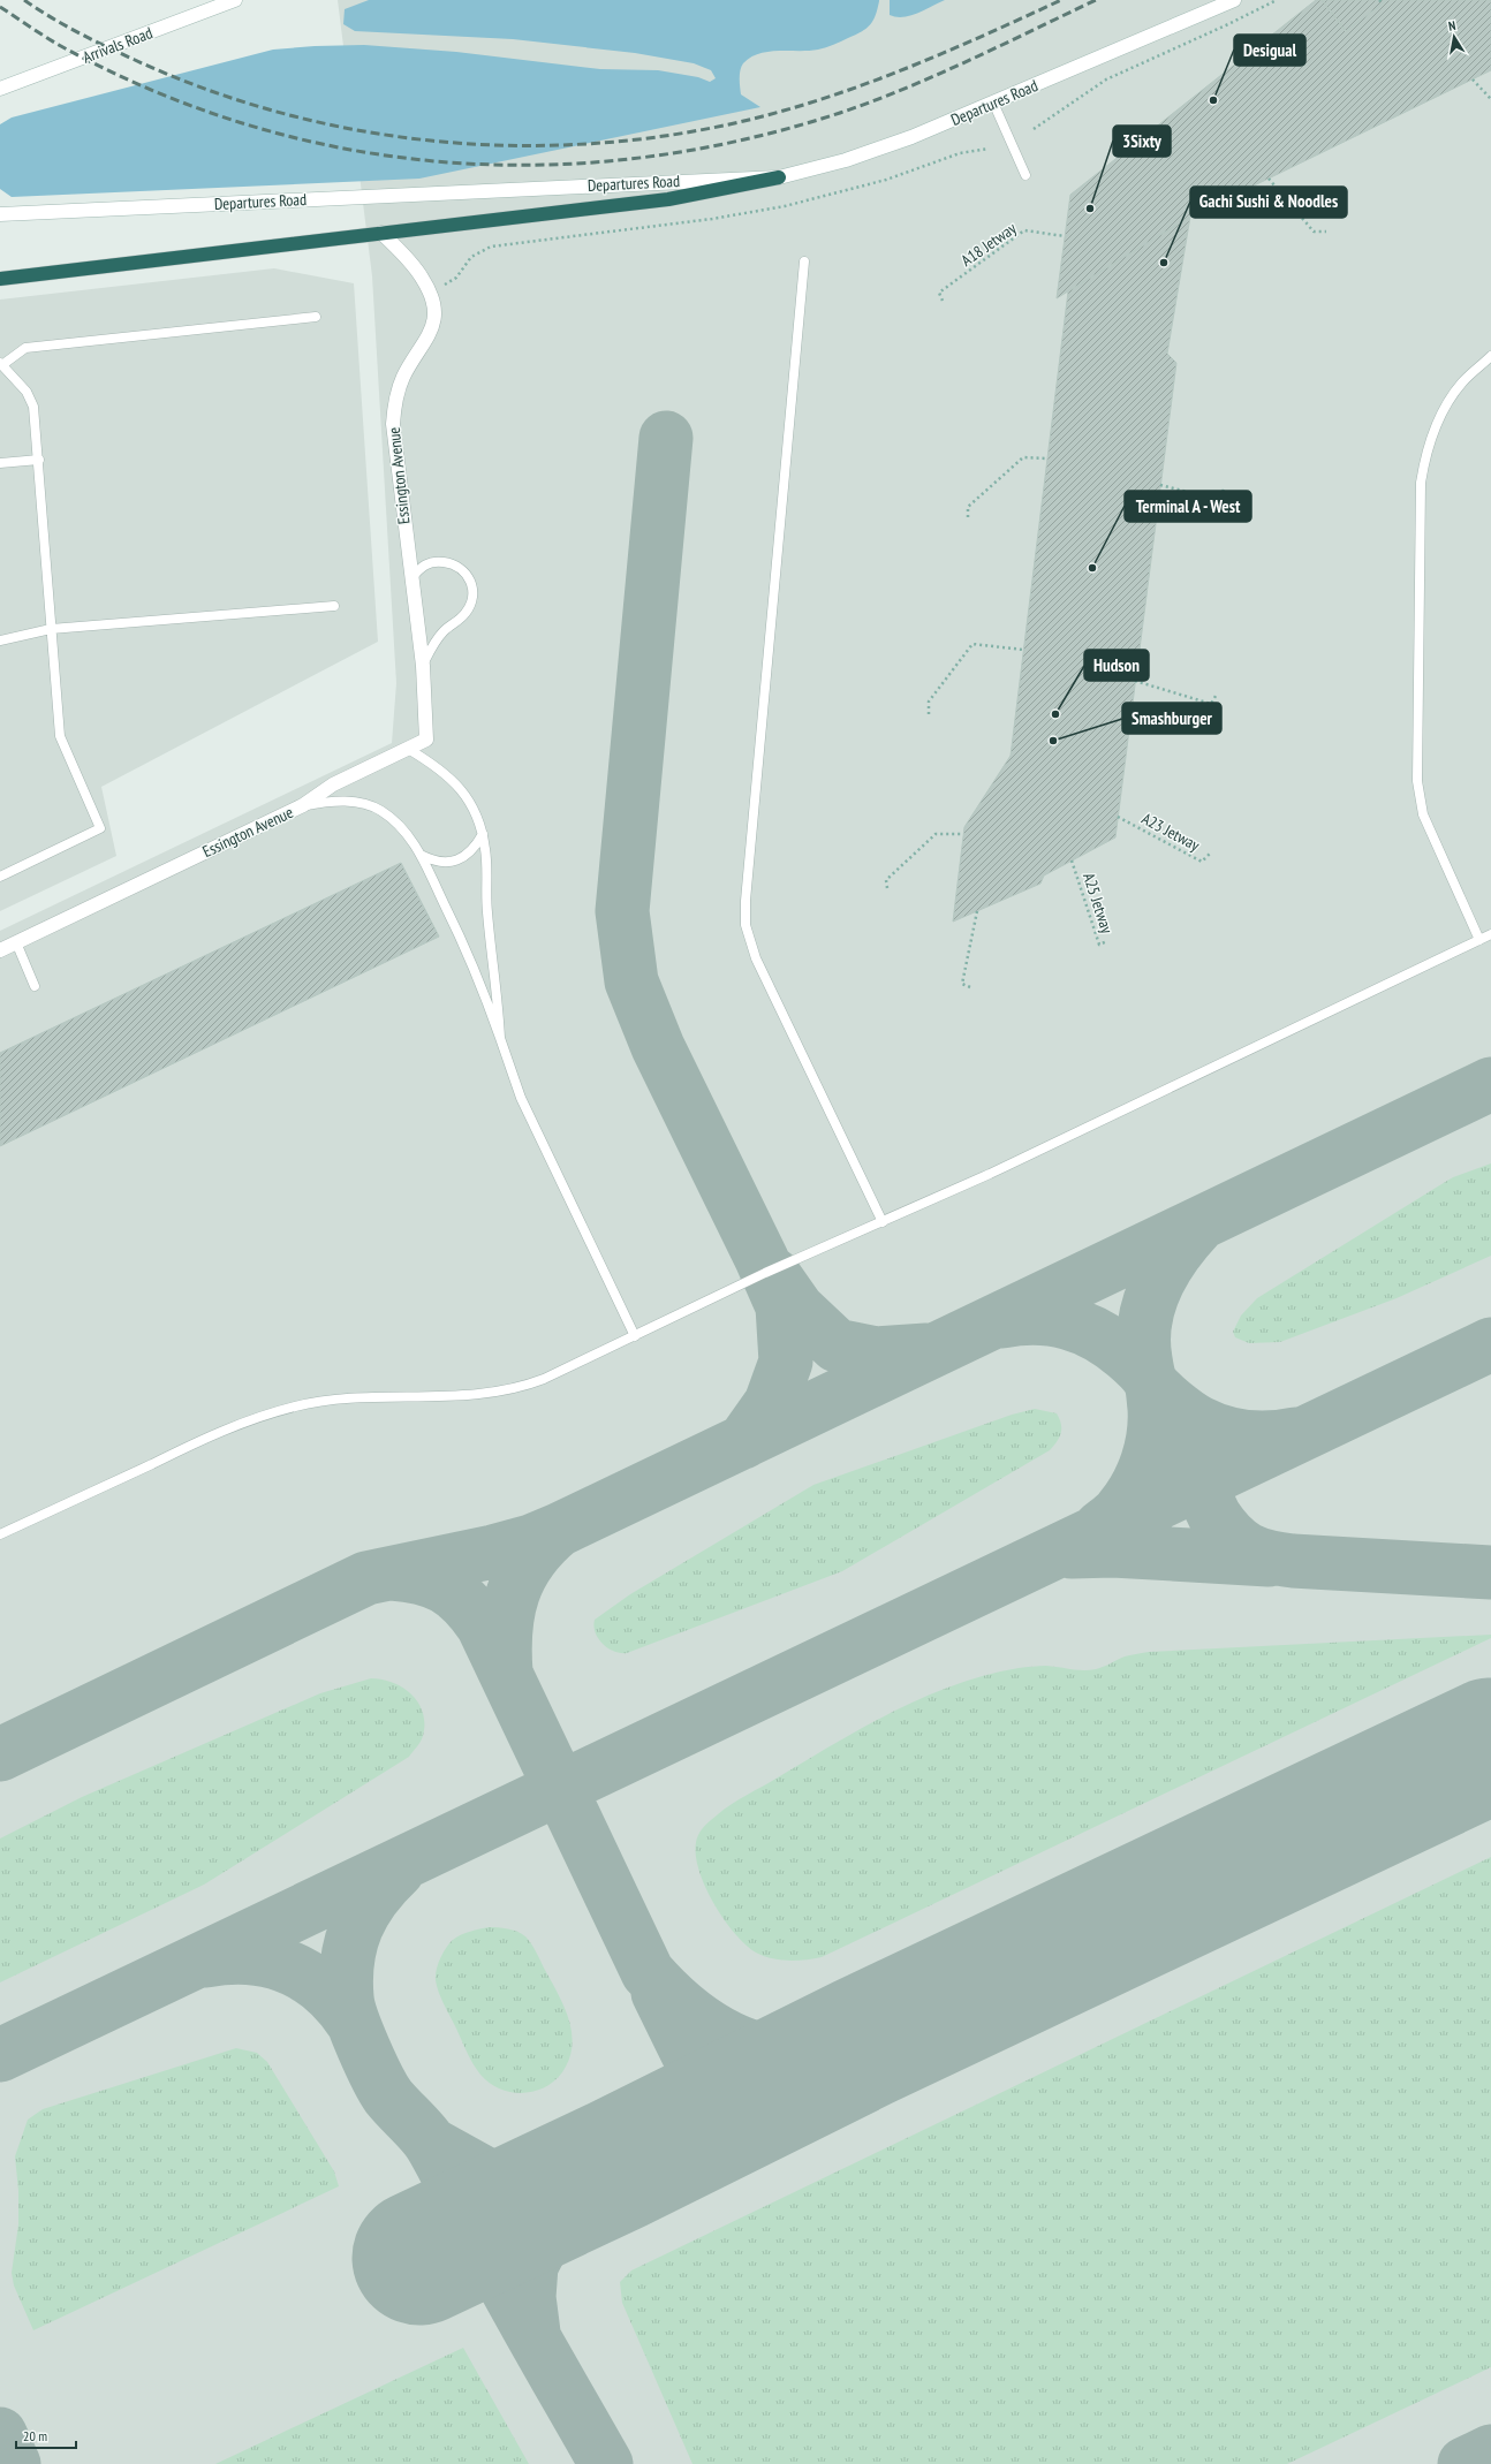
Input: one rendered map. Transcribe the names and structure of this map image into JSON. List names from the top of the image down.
{
  "streets": {
    "street": ["Arrivals Road", "Departures Road", "Essington Avenue"],
    "path": ["A18 Jetway", "A23 Jetway", "A25 Jetway"]
  },
  "places": [
    "Desigual",
    "3Sixty",
    "Gachi Sushi & Noodles",
    "Terminal A - West",
    "Hudson",
    "Smashburger"
  ],
  "scale_bar": "20 m",
  "north": "top"
}
